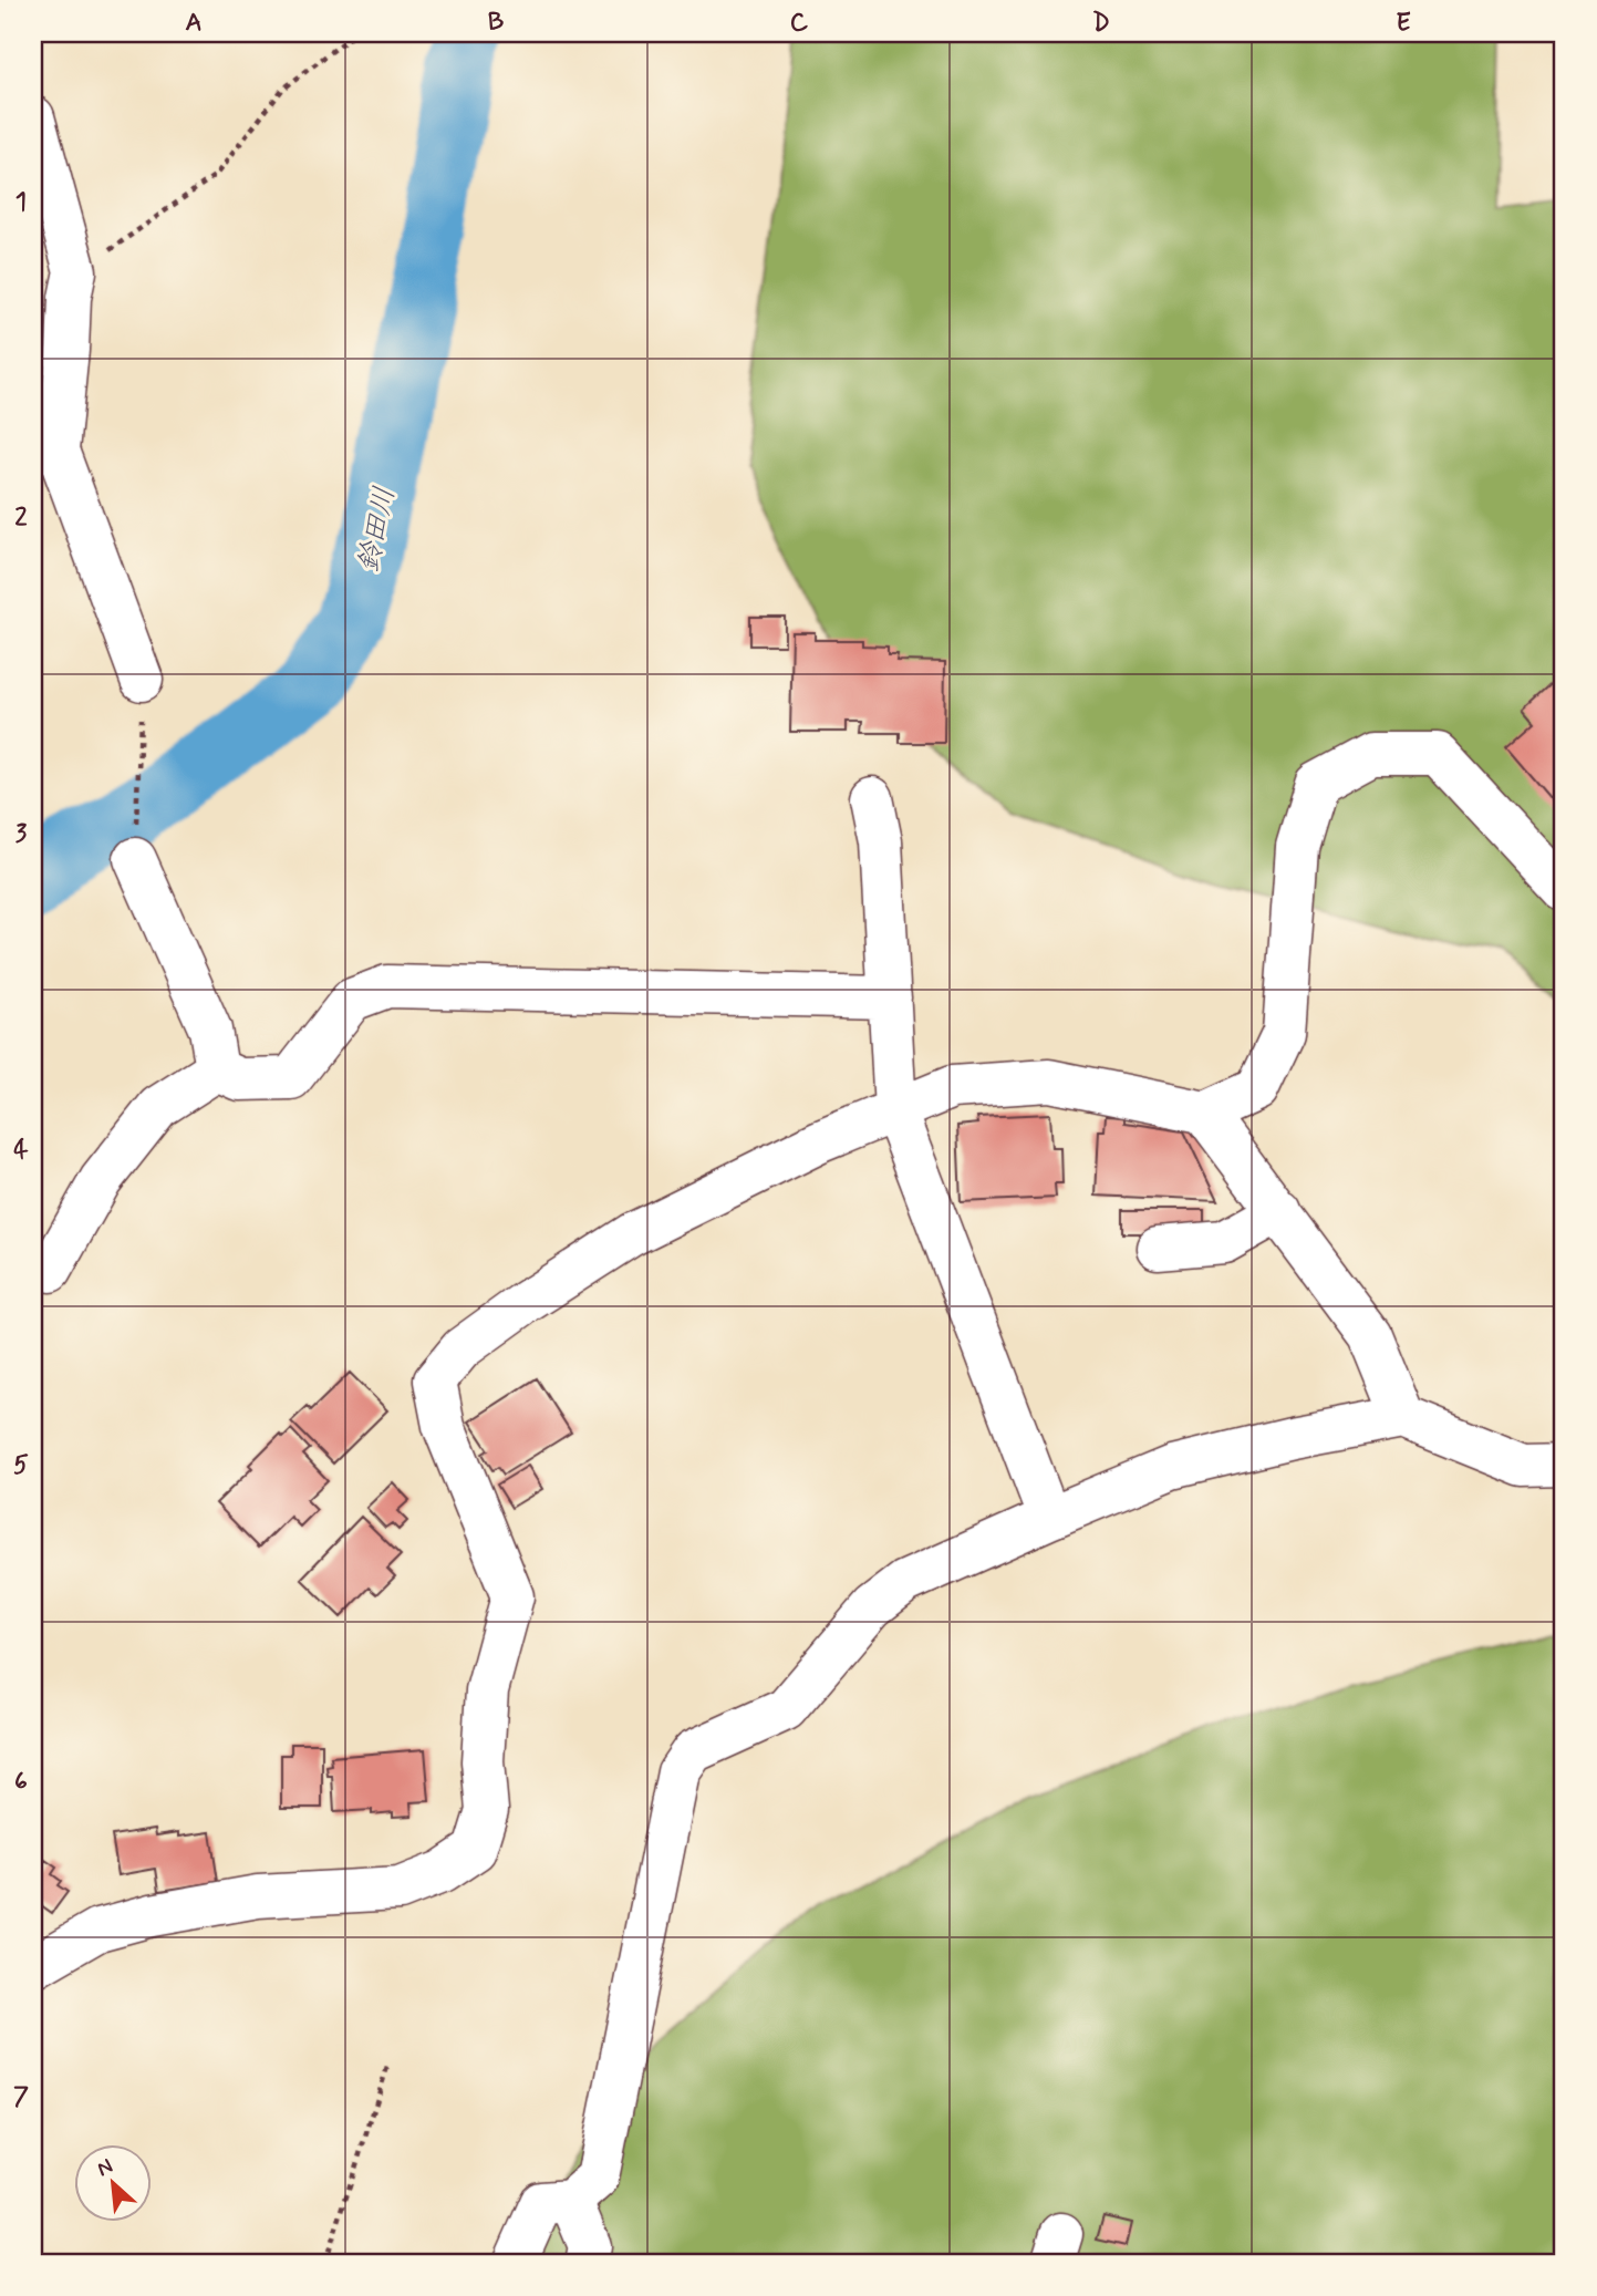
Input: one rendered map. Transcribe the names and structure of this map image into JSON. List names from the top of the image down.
{
  "water": ["鈴田川"],
  "north": "top left",
  "grid": {
    "columns": [
      "A",
      "B",
      "C",
      "D",
      "E"
    ],
    "rows": [
      "1",
      "2",
      "3",
      "4",
      "5",
      "6",
      "7"
    ]
  }
}
